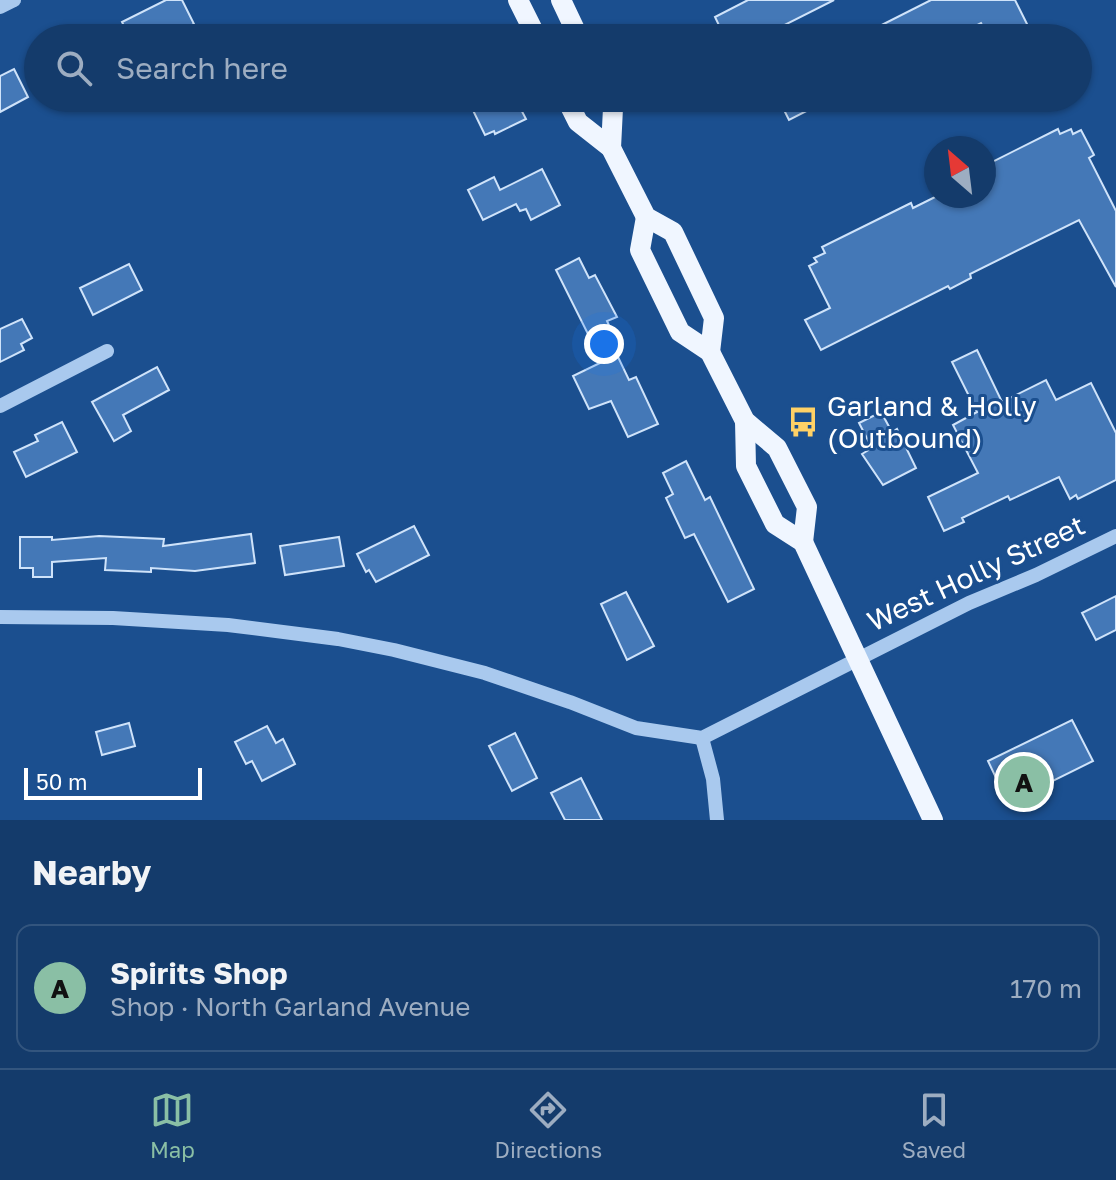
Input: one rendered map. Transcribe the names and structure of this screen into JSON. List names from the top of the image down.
{
  "streets": {
    "street": ["West Holly Street"]
  },
  "places": {
    "bus stop": ["Garland & Holly (Outbound)"]
  },
  "scale_bar": "50 m",
  "north": "top left",
  "page": {
    "search": "Search here",
    "pins": "A",
    "scale": "50 m",
    "heading": "Nearby",
    "list": [
      {
        "mark": "A",
        "name": "Spirits Shop",
        "note": "Shop · North Garland Avenue",
        "value": "170 m"
      }
    ],
    "nav": ["Map", "Directions", "Saved"]
  }
}
